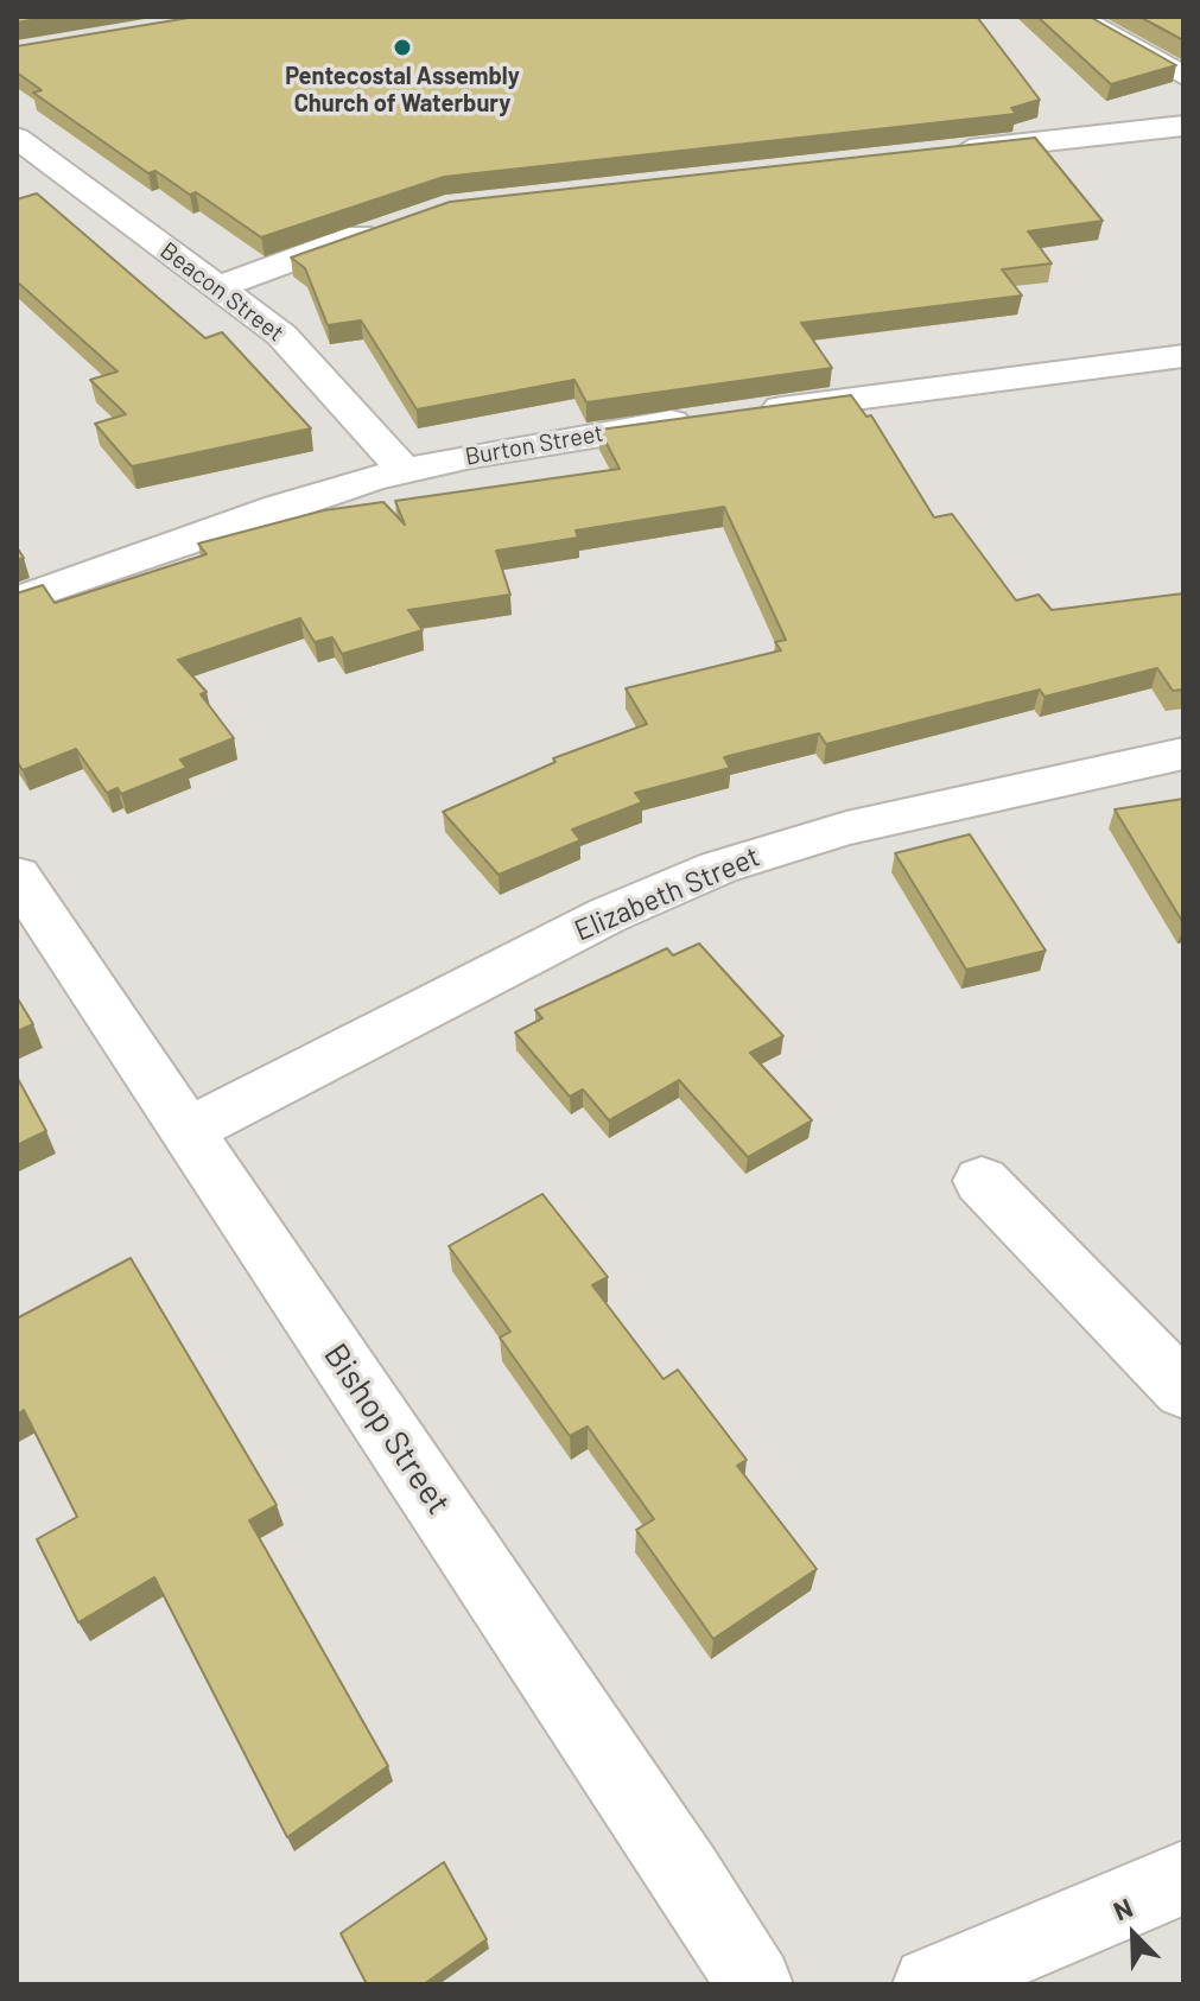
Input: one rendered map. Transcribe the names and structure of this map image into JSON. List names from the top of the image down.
{
  "streets": {
    "street": [
      "Beacon Street",
      "Burton Street",
      "Elizabeth Street",
      "Bishop Street"
    ]
  },
  "crossings": [
    ["Beacon Street", "Burton Street"],
    ["Elizabeth Street", "Bishop Street"]
  ],
  "places": ["Pentecostal Assembly Church of Waterbury"],
  "north": "top left"
}
